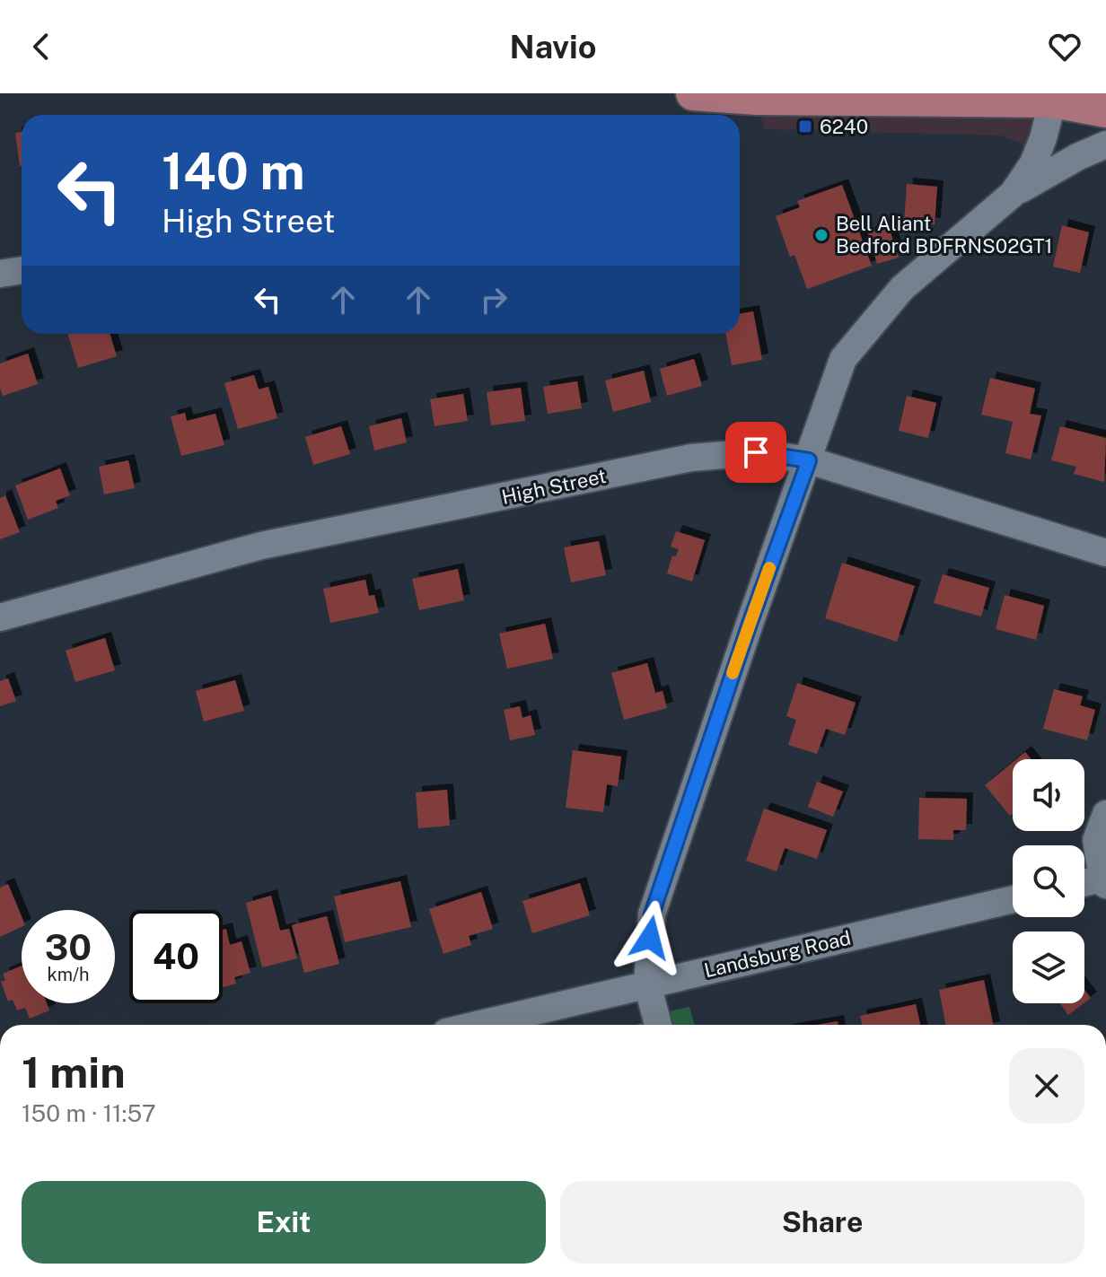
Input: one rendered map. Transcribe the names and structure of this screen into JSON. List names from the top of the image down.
{
  "streets": {
    "street": ["High Street", "Landsburg Road"]
  },
  "places": {
    "transit": ["6240"],
    "other": ["Bell Aliant Bedford BDFRNS02GT1"]
  },
  "page": {
    "header": "Navio",
    "turn": ["140 m", "High Street"],
    "speed": "30 km/h",
    "limit": "40",
    "heading": ["1 min", "150 m · 11:57"],
    "buttons": ["Exit", "Share"]
  }
}
